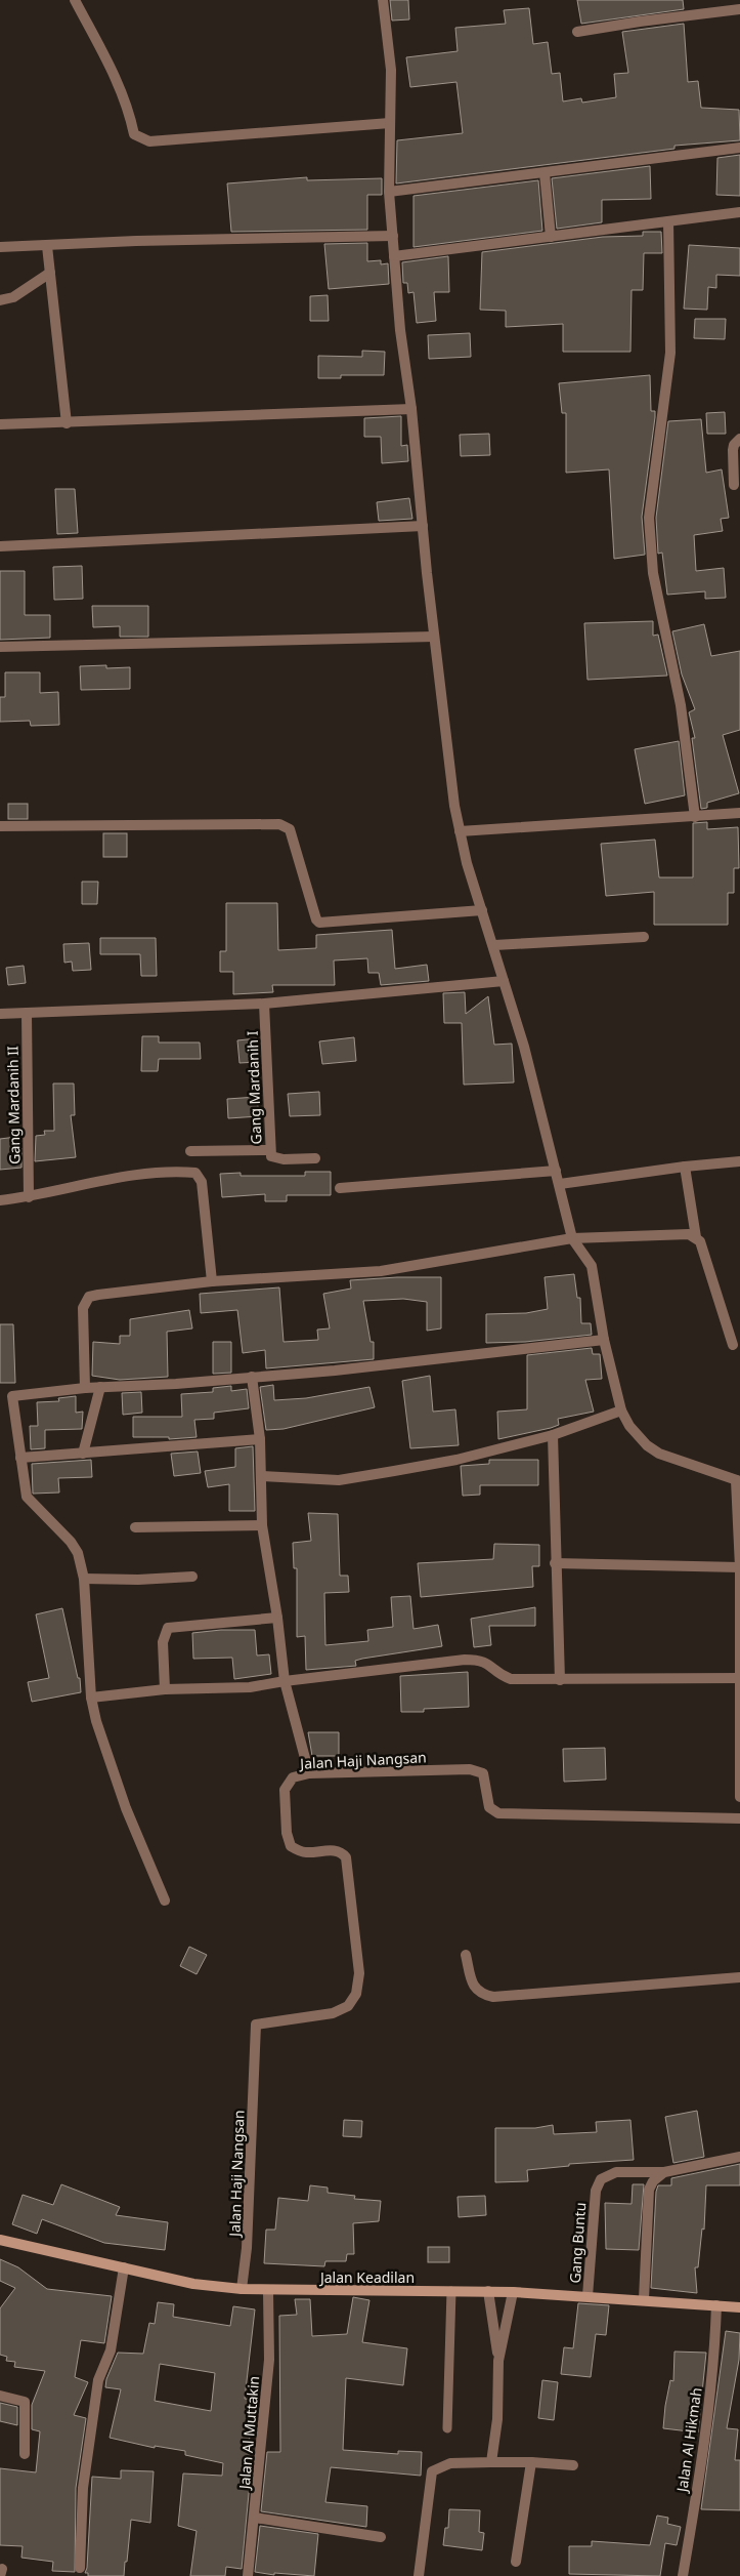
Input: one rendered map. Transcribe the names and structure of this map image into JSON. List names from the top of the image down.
{
  "streets": {
    "main road": ["Jalan Keadilan"],
    "street": [
      "Gang Mardanih I",
      "Gang Mardanih II",
      "Jalan Haji Nangsan",
      "Gang Buntu",
      "Jalan Al Muttakin",
      "Jalan Al Hikmah"
    ]
  },
  "crossings": [
    ["Jalan Haji Nangsan", "Jalan Keadilan"],
    ["Gang Buntu", "Jalan Keadilan"],
    ["Jalan Keadilan", "Jalan Al Muttakin"],
    ["Jalan Keadilan", "Jalan Al Hikmah"]
  ]
}
